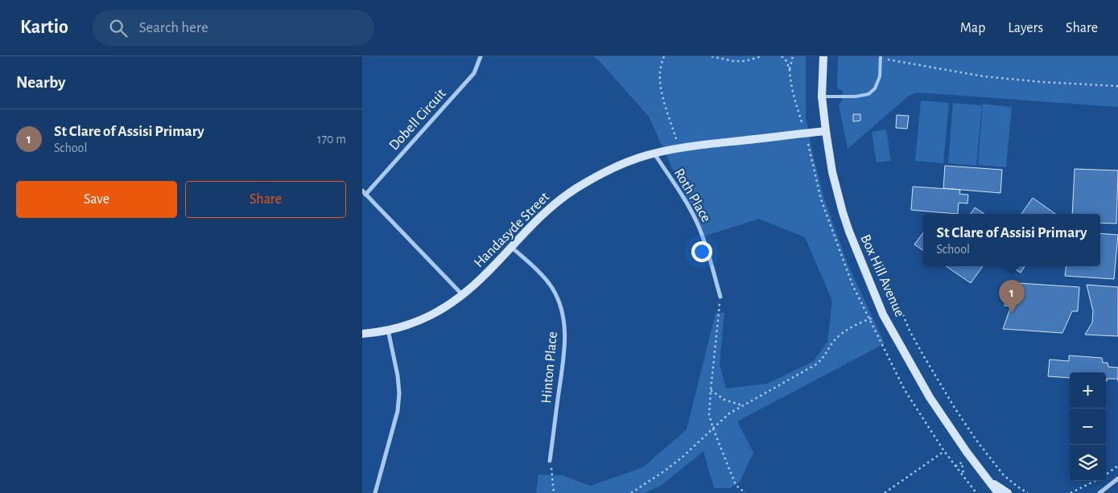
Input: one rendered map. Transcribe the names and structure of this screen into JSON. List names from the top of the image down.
{
  "streets": {
    "street": [
      "Dobell Circuit",
      "Roth Place",
      "Handasyde Street",
      "Box Hill Avenue",
      "Hinton Place"
    ]
  },
  "crossings": [
    ["Roth Place", "Handasyde Street"],
    ["Handasyde Street", "Box Hill Avenue"],
    ["Handasyde Street", "Hinton Place"]
  ],
  "page": {
    "header": "Kartio",
    "search": "Search here",
    "nav": ["Map", "Layers", "Share"],
    "heading": "Nearby",
    "list": [
      {
        "mark": "1",
        "name": "St Clare of Assisi Primary",
        "note": "School",
        "value": "170 m"
      }
    ],
    "buttons": ["Save", "Share"],
    "popup": ["St Clare of Assisi Primary", "School"],
    "pins": "1",
    "map_buttons": ["+", "−"]
  }
}
